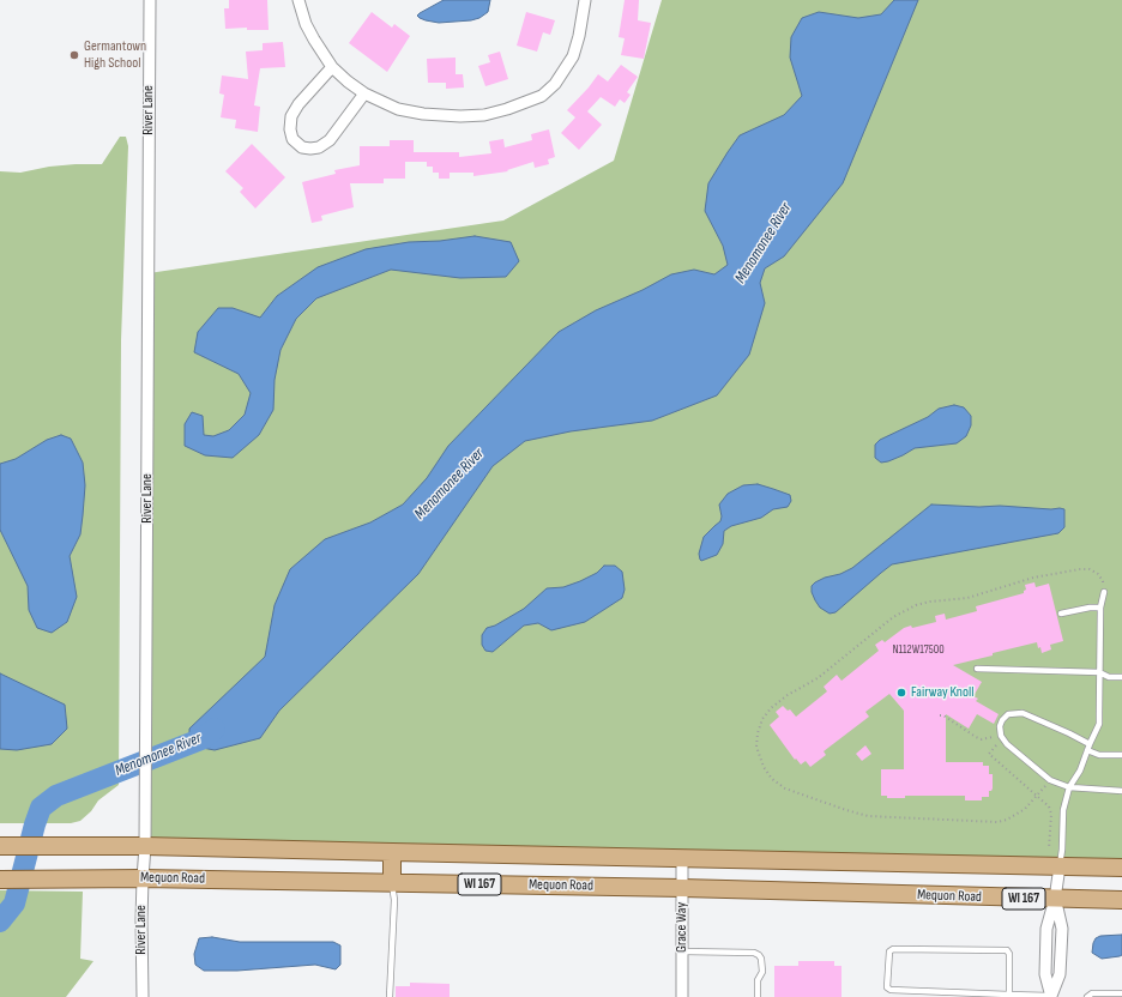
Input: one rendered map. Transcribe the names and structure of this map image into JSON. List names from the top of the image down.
{
  "streets": {
    "main road": ["Mequon Road", "WI 167"],
    "street": ["River Lane", "Grace Way"]
  },
  "crossings": [
    ["River Lane", "Mequon Road"],
    ["Mequon Road", "Grace Way"]
  ],
  "water": ["Menomonee River"],
  "places": ["Germantown High School", "Fairway Knoll"],
  "house_numbers": ["N112W17500"]
}
